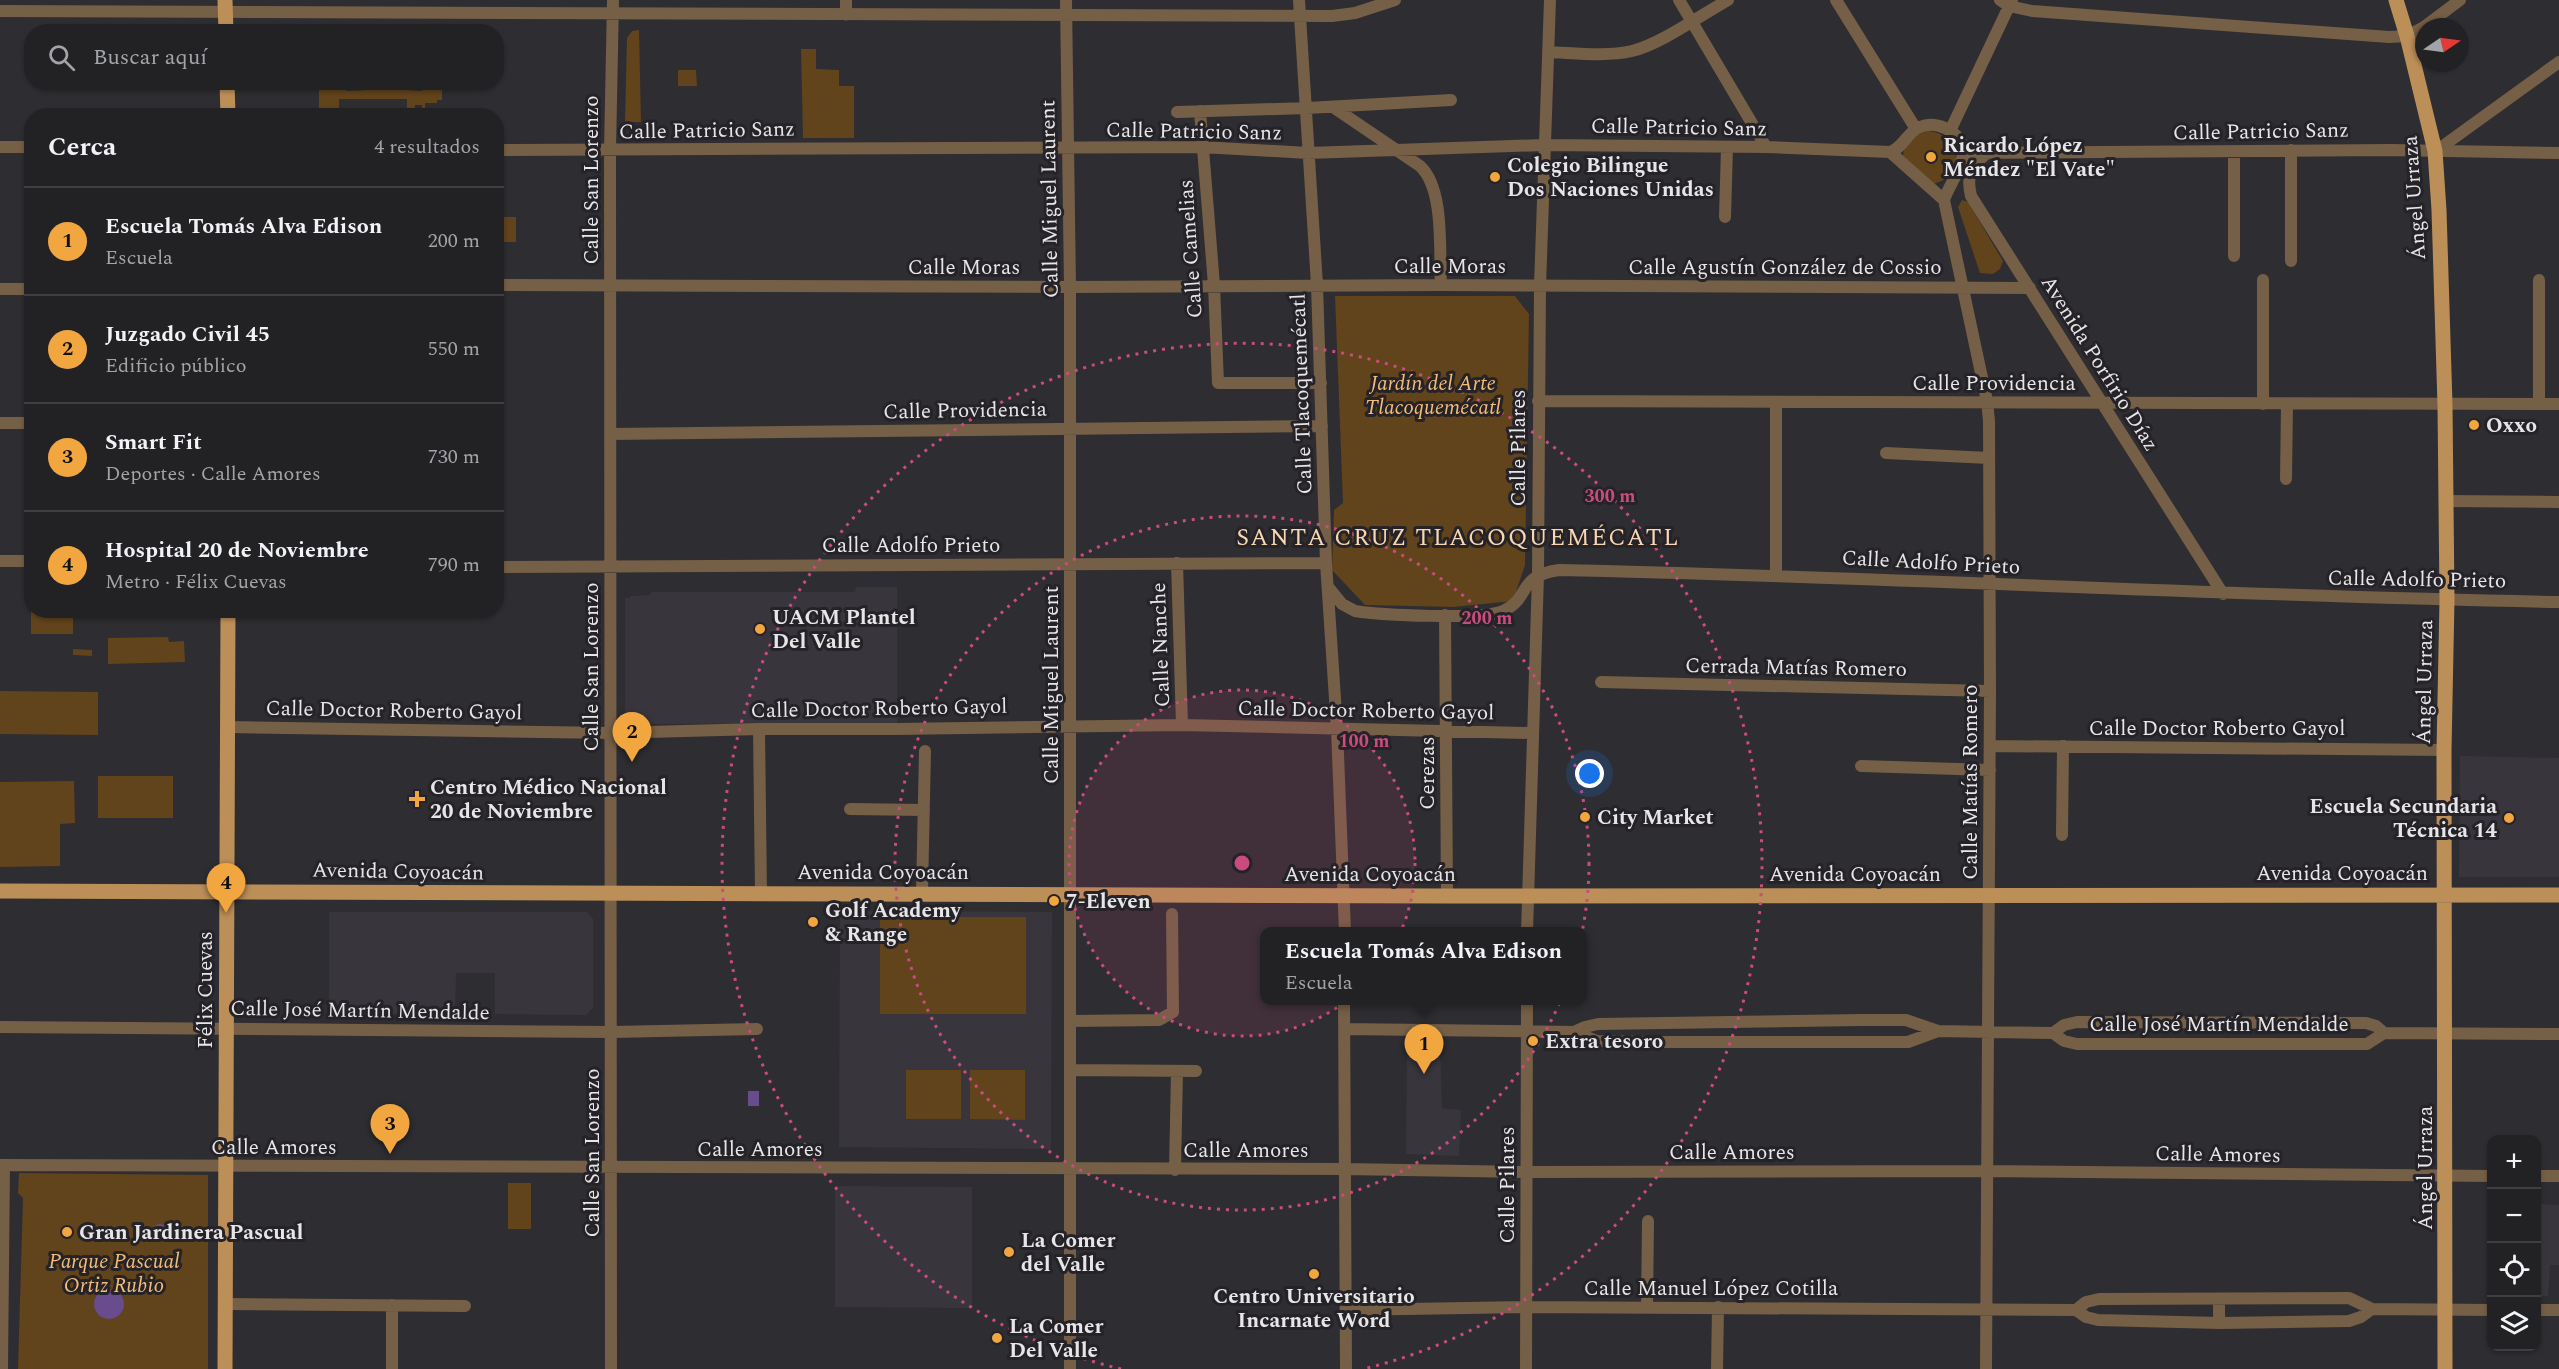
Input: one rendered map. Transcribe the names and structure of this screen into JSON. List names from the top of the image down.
{
  "streets": {
    "main road": ["Ángel Urraza", "Avenida Coyoacán", "Félix Cuevas"],
    "street": [
      "Calle Patricio Sanz",
      "Calle San Lorenzo",
      "Calle Miguel Laurent",
      "Calle Camelias",
      "Calle Moras",
      "Calle Agustín González de Cossio",
      "Avenida Porfirio Díaz",
      "Calle Providencia",
      "Calle Tlacoquemécatl",
      "Calle Pilares",
      "Calle Adolfo Prieto",
      "Calle Nanche",
      "Cerrada Matías Romero",
      "Calle Doctor Roberto Gayol",
      "Cerezas",
      "Calle Matías Romero",
      "Calle José Martín Mendalde",
      "Calle Amores",
      "Calle Manuel López Cotilla"
    ]
  },
  "crossings": [
    ["Calle Patricio Sanz", "Calle San Lorenzo"],
    ["Calle Patricio Sanz", "Ángel Urraza"],
    ["Calle Patricio Sanz", "Calle Miguel Laurent"],
    ["Calle Patricio Sanz", "Calle Camelias"],
    ["Calle Patricio Sanz", "Avenida Porfirio Díaz"],
    ["Calle Patricio Sanz", "Calle Tlacoquemécatl"],
    ["Calle Patricio Sanz", "Calle Pilares"],
    ["Calle San Lorenzo", "Calle Moras"],
    ["Calle San Lorenzo", "Calle Providencia"],
    ["Calle San Lorenzo", "Calle Adolfo Prieto"],
    ["Calle San Lorenzo", "Calle Doctor Roberto Gayol"],
    ["Calle San Lorenzo", "Avenida Coyoacán"],
    ["Calle San Lorenzo", "Calle José Martín Mendalde"],
    ["Calle San Lorenzo", "Calle Amores"],
    ["Ángel Urraza", "Calle Providencia"],
    ["Ángel Urraza", "Calle Adolfo Prieto"],
    ["Ángel Urraza", "Calle Doctor Roberto Gayol"],
    ["Ángel Urraza", "Avenida Coyoacán"],
    ["Ángel Urraza", "Calle José Martín Mendalde"],
    ["Ángel Urraza", "Calle Amores"],
    ["Ángel Urraza", "Calle Manuel López Cotilla"],
    ["Calle Miguel Laurent", "Calle Moras"],
    ["Calle Miguel Laurent", "Calle Providencia"],
    ["Calle Miguel Laurent", "Calle Adolfo Prieto"],
    ["Calle Miguel Laurent", "Calle Doctor Roberto Gayol"],
    ["Calle Miguel Laurent", "Avenida Coyoacán"],
    ["Calle Miguel Laurent", "Calle Amores"],
    ["Calle Camelias", "Calle Moras"],
    ["Calle Camelias", "Calle Tlacoquemécatl"],
    ["Calle Moras", "Calle Agustín González de Cossio"],
    ["Calle Moras", "Calle Tlacoquemécatl"],
    ["Calle Moras", "Calle Pilares"],
    ["Calle Agustín González de Cossio", "Avenida Porfirio Díaz"],
    ["Calle Agustín González de Cossio", "Calle Pilares"],
    ["Calle Agustín González de Cossio", "Calle Matías Romero"],
    ["Avenida Porfirio Díaz", "Calle Providencia"],
    ["Avenida Porfirio Díaz", "Calle Adolfo Prieto"],
    ["Calle Providencia", "Calle Tlacoquemécatl"],
    ["Calle Providencia", "Calle Pilares"],
    ["Calle Providencia", "Calle Matías Romero"],
    ["Calle Tlacoquemécatl", "Calle Adolfo Prieto"],
    ["Calle Tlacoquemécatl", "Calle Doctor Roberto Gayol"],
    ["Calle Tlacoquemécatl", "Avenida Coyoacán"],
    ["Calle Pilares", "Calle Adolfo Prieto"],
    ["Calle Pilares", "Calle Doctor Roberto Gayol"],
    ["Calle Pilares", "Avenida Coyoacán"],
    ["Calle Pilares", "Calle José Martín Mendalde"],
    ["Calle Pilares", "Calle Amores"],
    ["Calle Pilares", "Calle Manuel López Cotilla"],
    ["Calle Adolfo Prieto", "Calle Nanche"],
    ["Calle Adolfo Prieto", "Calle Matías Romero"],
    ["Calle Nanche", "Calle Doctor Roberto Gayol"],
    ["Cerrada Matías Romero", "Calle Matías Romero"],
    ["Calle Doctor Roberto Gayol", "Cerezas"],
    ["Calle Doctor Roberto Gayol", "Calle Matías Romero"],
    ["Calle Doctor Roberto Gayol", "Félix Cuevas"],
    ["Cerezas", "Avenida Coyoacán"],
    ["Calle Matías Romero", "Avenida Coyoacán"],
    ["Calle Matías Romero", "Calle José Martín Mendalde"],
    ["Calle Matías Romero", "Calle Amores"],
    ["Calle Matías Romero", "Calle Manuel López Cotilla"],
    ["Avenida Coyoacán", "Félix Cuevas"],
    ["Félix Cuevas", "Calle José Martín Mendalde"],
    ["Félix Cuevas", "Calle Amores"]
  ],
  "districts": ["SANTA CRUZ TLACOQUEMÉCATL"],
  "parks": ["Jardín del Arte Tlacoquemécatl", "Parque Pascual Ortiz Rubio"],
  "places": {
    "other": [
      "Ricardo López Méndez \"El Vate\"",
      "Colegio Bilingue Dos Naciones Unidas",
      "Oxxo",
      "UACM Plantel Del Valle",
      "City Market",
      "Escuela Secundaria Técnica 14",
      "7-Eleven",
      "Golf Academy & Range",
      "Extra tesoro",
      "Gran Jardinera Pascual",
      "La Comer del Valle",
      "Centro Universitario Incarnate Word",
      "La Comer Del Valle"
    ],
    "health": ["Centro Médico Nacional 20 de Noviembre"]
  },
  "north": "right",
  "page": {
    "search": "Buscar aquí",
    "heading": ["Cerca", "4 resultados"],
    "list": [
      {
        "mark": "1",
        "name": "Escuela Tomás Alva Edison",
        "note": "Escuela",
        "value": "200 m"
      },
      {
        "mark": "2",
        "name": "Juzgado Civil 45",
        "note": "Edificio público",
        "value": "550 m"
      },
      {
        "mark": "3",
        "name": "Smart Fit",
        "note": "Deportes · Calle Amores",
        "value": "730 m"
      },
      {
        "mark": "4",
        "name": "Hospital 20 de Noviembre",
        "note": "Metro · Félix Cuevas",
        "value": "790 m"
      }
    ],
    "pins": [
      "2",
      "4",
      "1",
      "3"
    ],
    "popup": ["Escuela Tomás Alva Edison", "Escuela"],
    "map_buttons": ["+", "−"]
  },
  "rings": ["300 m", "200 m", "100 m"]
}
